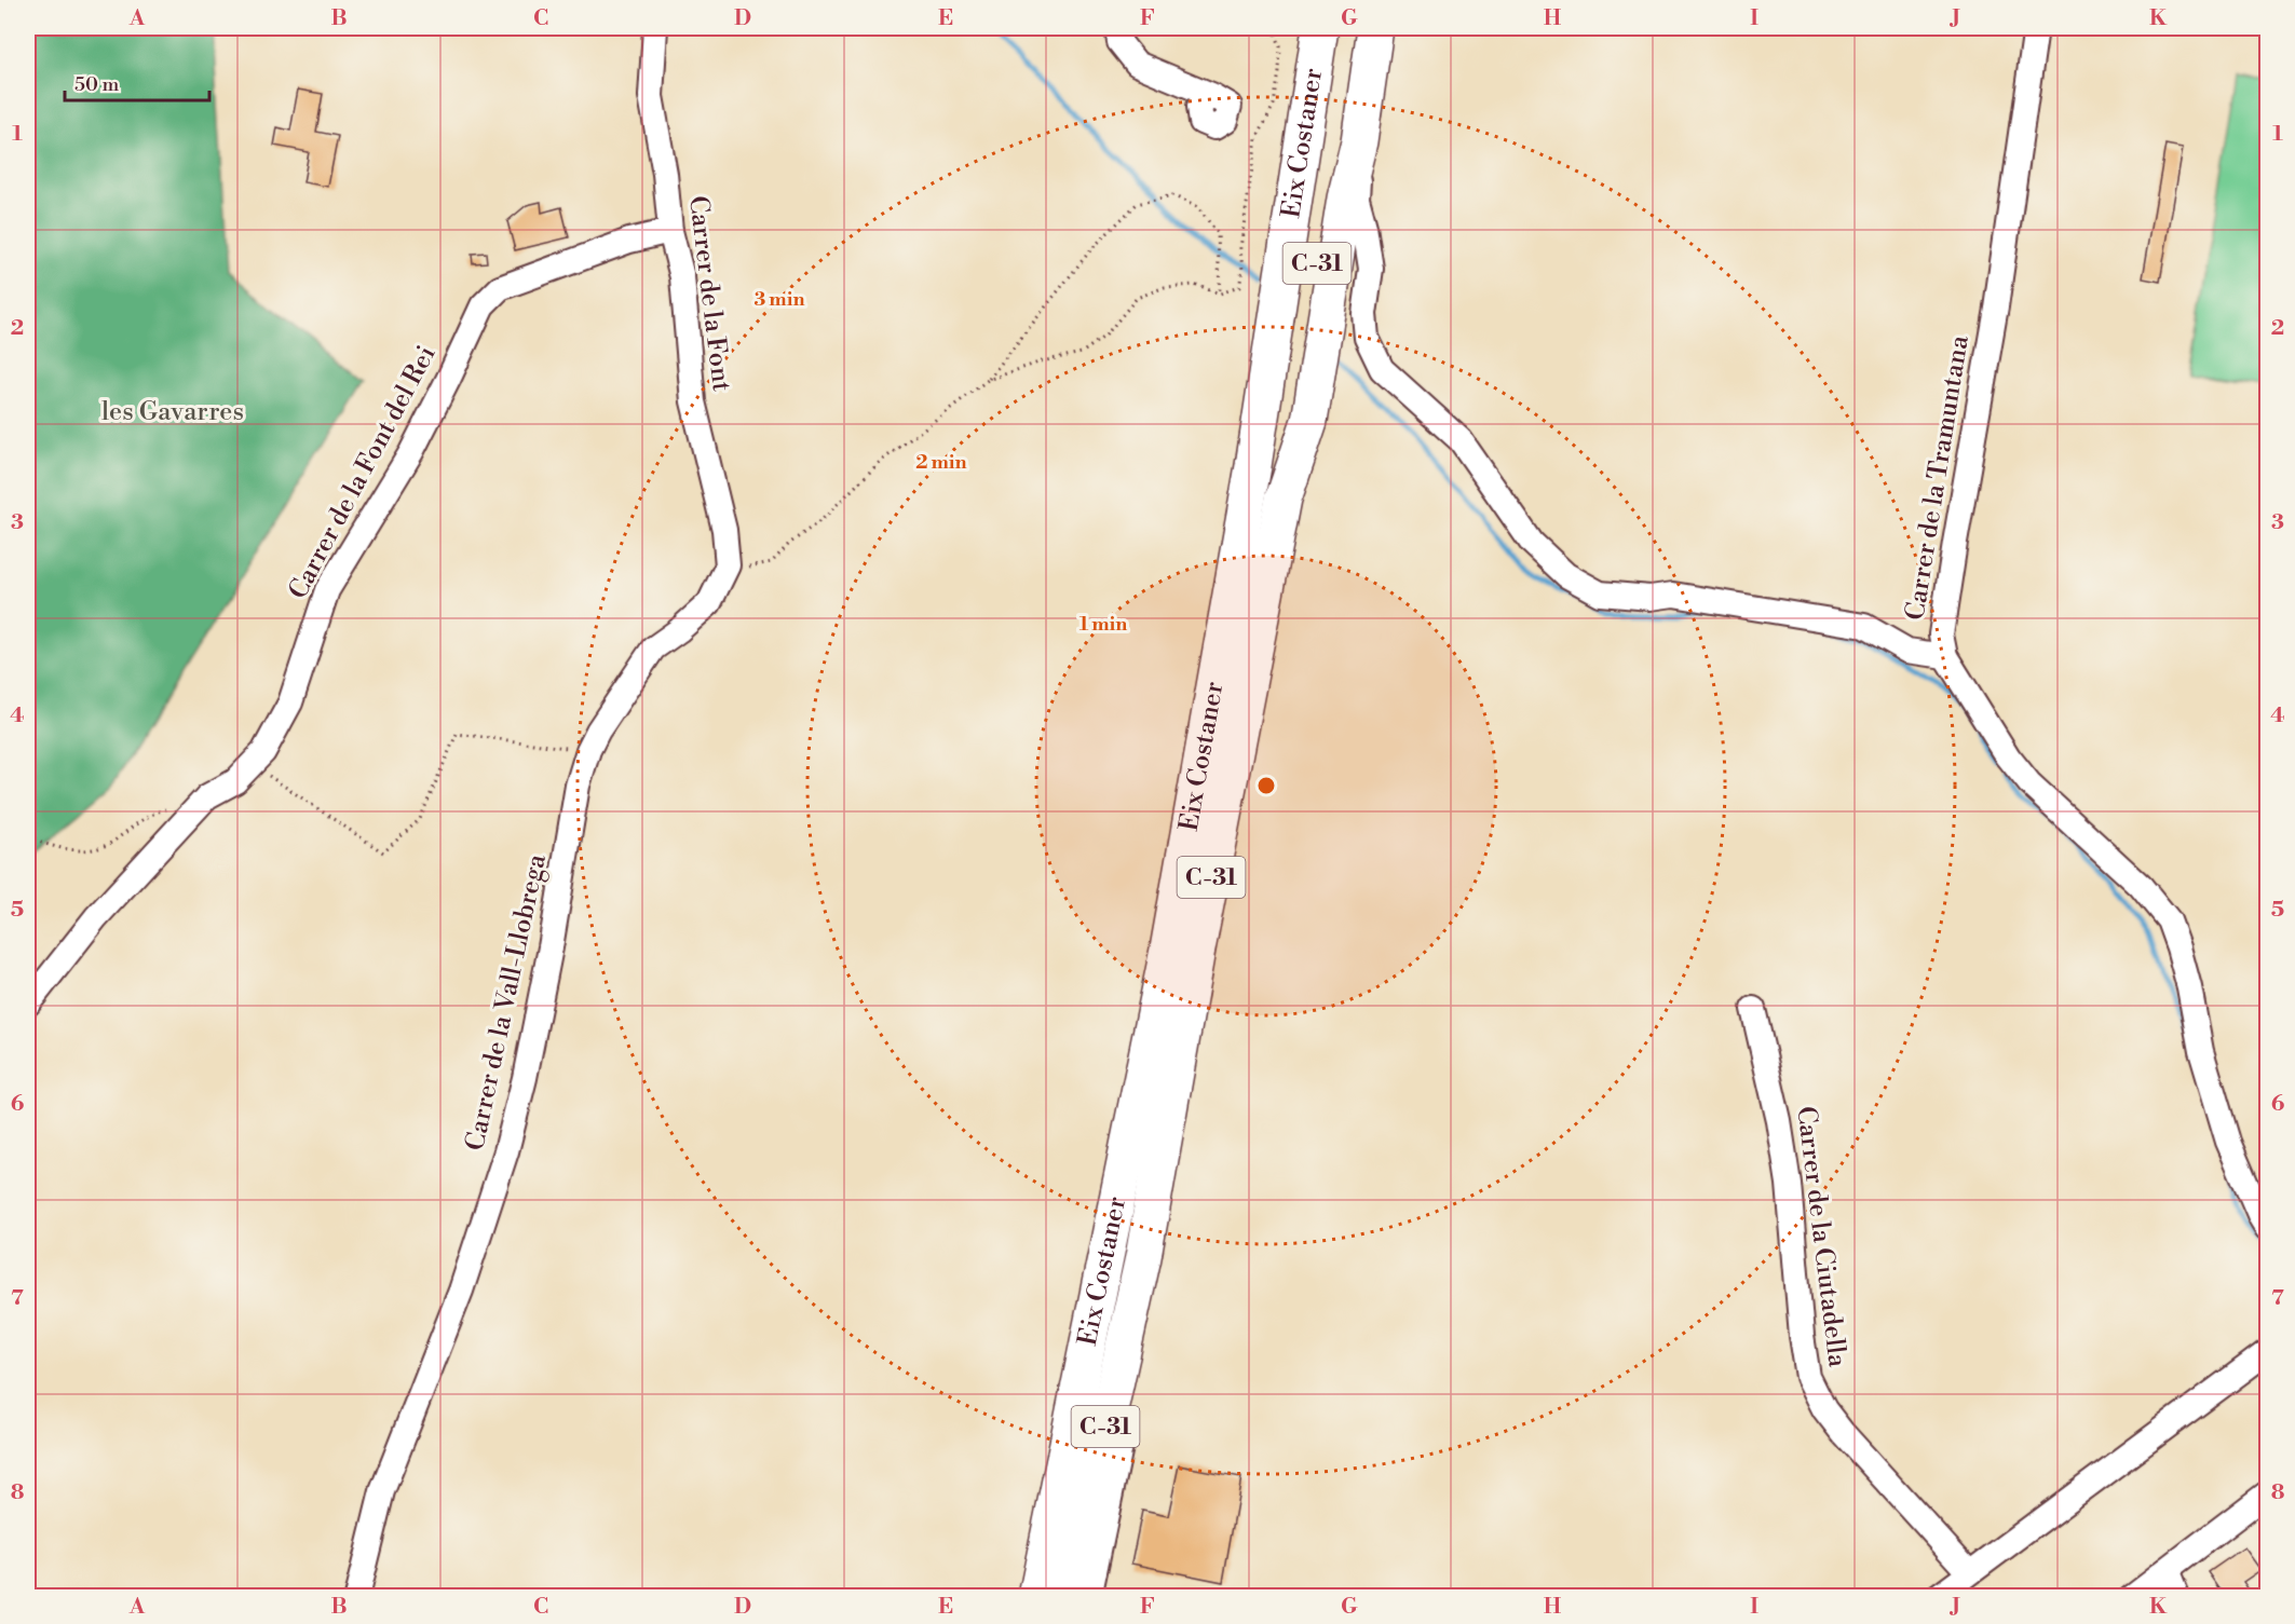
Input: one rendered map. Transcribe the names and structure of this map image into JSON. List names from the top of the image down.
{
  "streets": {
    "highway": ["Eix Costaner", "C-31"],
    "street": [
      "Carrer de la Font",
      "Carrer de la Font del Rei",
      "Carrer de la Tramuntana",
      "Carrer de la Vall-Llobrega",
      "Carrer de la Ciutadella"
    ]
  },
  "crossings": [
    ["Eix Costaner", "C-31"],
    ["Carrer de la Font", "Carrer de la Font del Rei"],
    ["Carrer de la Font", "Carrer de la Vall-Llobrega"]
  ],
  "parks": ["les Gavarres"],
  "scale_bar": "50 m",
  "grid": {
    "columns": [
      "A",
      "B",
      "C",
      "D",
      "E",
      "F",
      "G",
      "H",
      "I",
      "J",
      "K"
    ],
    "rows": [
      "1",
      "2",
      "3",
      "4",
      "5",
      "6",
      "7",
      "8"
    ]
  },
  "rings": ["3 min", "2 min", "1 min"]
}
